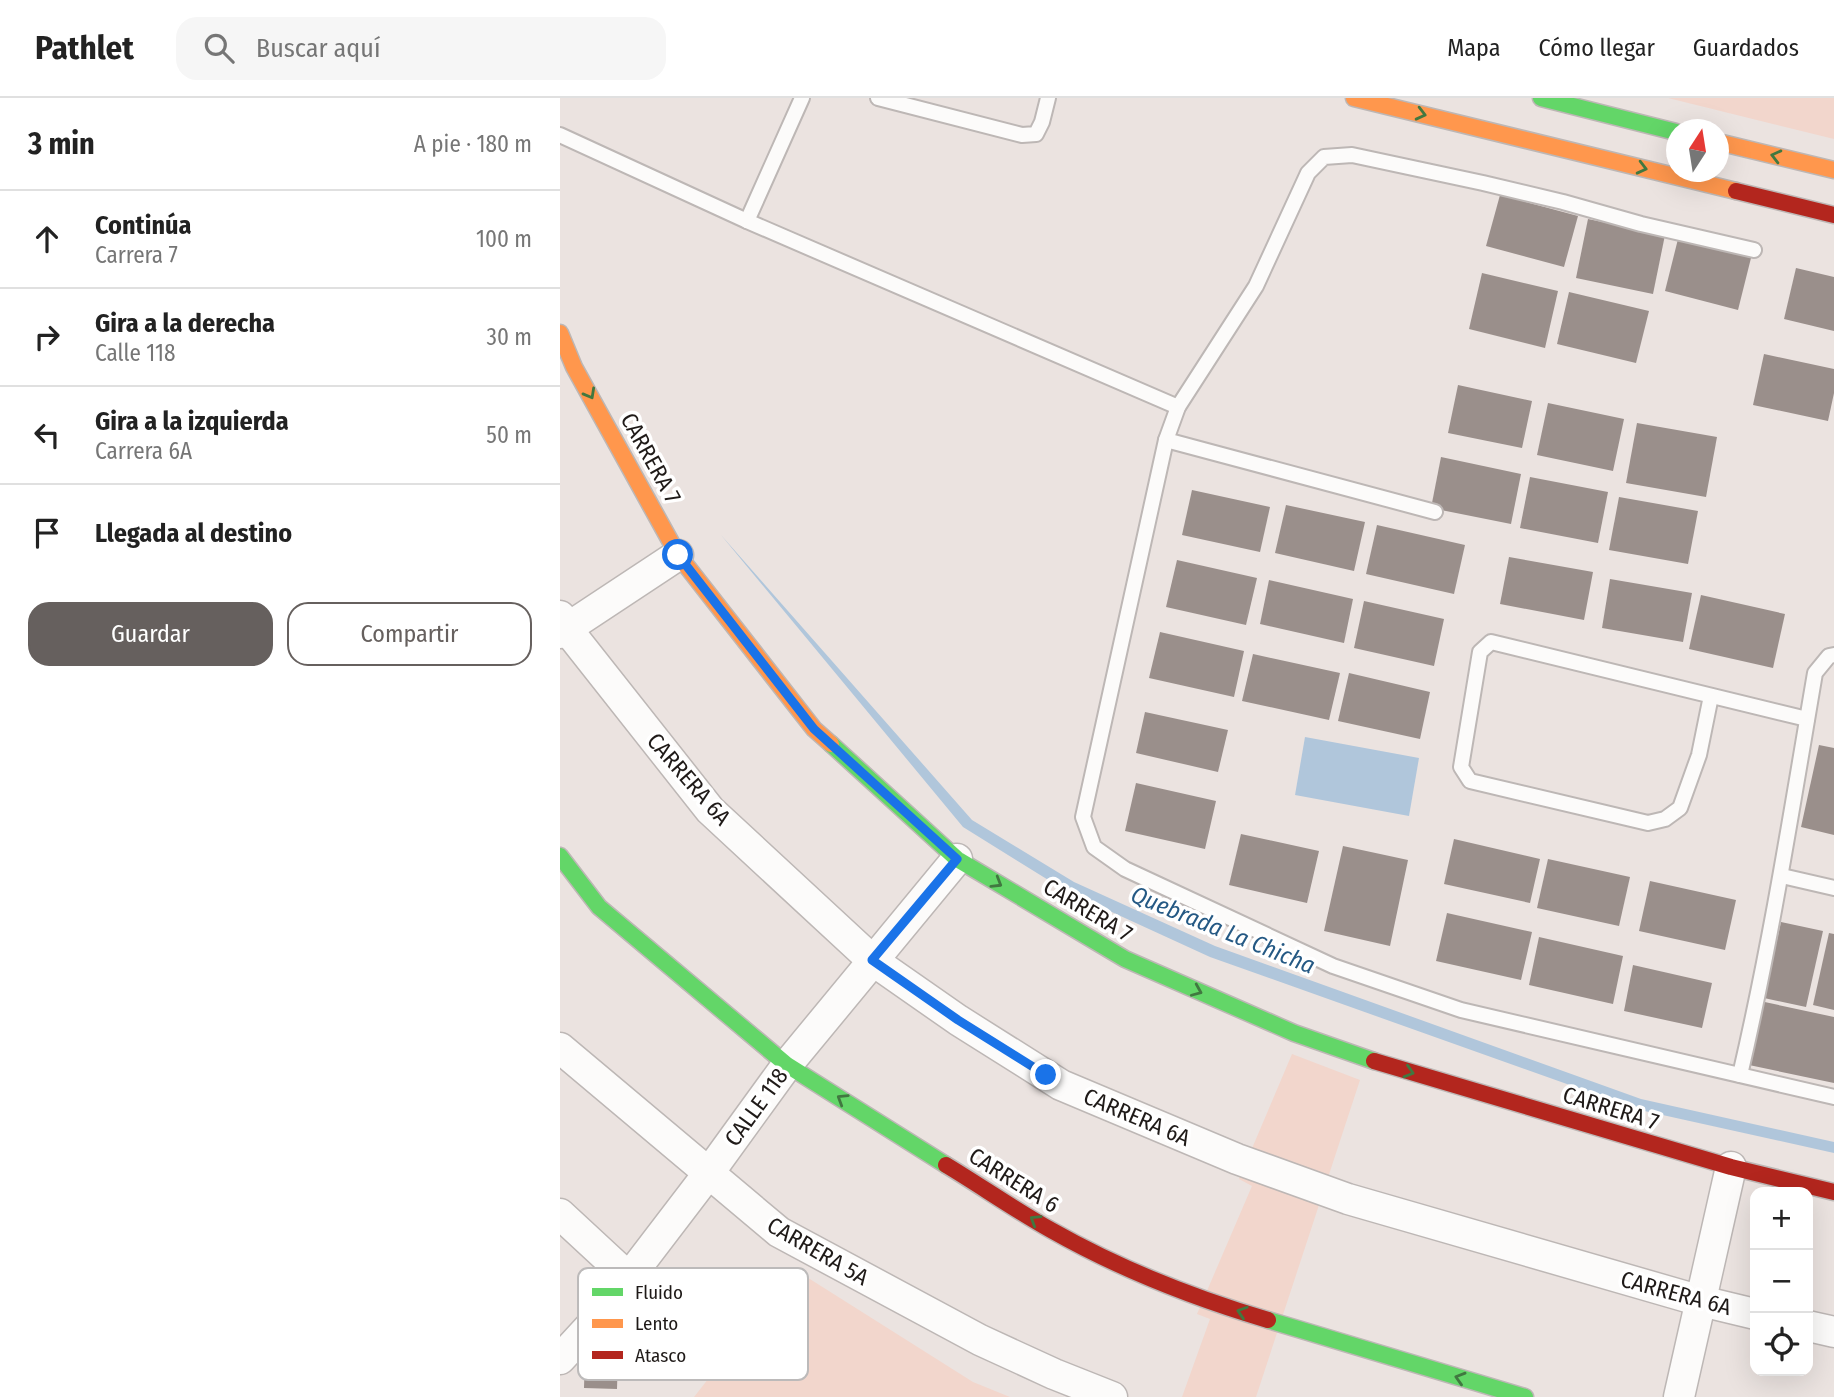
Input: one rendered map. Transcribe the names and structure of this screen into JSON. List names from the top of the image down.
{
  "streets": {
    "street": [
      "CARRERA 7",
      "CARRERA 6A",
      "CALLE 118",
      "CARRERA 6",
      "CARRERA 5A"
    ]
  },
  "crossings": [
    ["CARRERA 7", "CALLE 118"],
    ["CARRERA 6A", "CALLE 118"],
    ["CALLE 118", "CARRERA 6"],
    ["CALLE 118", "CARRERA 5A"]
  ],
  "one_way": ["CARRERA 7", "CARRERA 6"],
  "water": ["Quebrada La Chicha"],
  "legend": ["Fluido", "Lento", "Atasco"],
  "north": "top",
  "page": {
    "header": "Pathlet",
    "search": "Buscar aquí",
    "nav": ["Mapa", "Cómo llegar", "Guardados"],
    "heading": ["3 min", "A pie · 180 m"],
    "list": [
      ["Continúa", "Carrera 7", "100 m"],
      ["Gira a la derecha", "Calle 118", "30 m"],
      ["Gira a la izquierda", "Carrera 6A", "50 m"],
      "Llegada al destino"
    ],
    "buttons": ["Guardar", "Compartir"],
    "map_buttons": ["+", "−"]
  }
}
